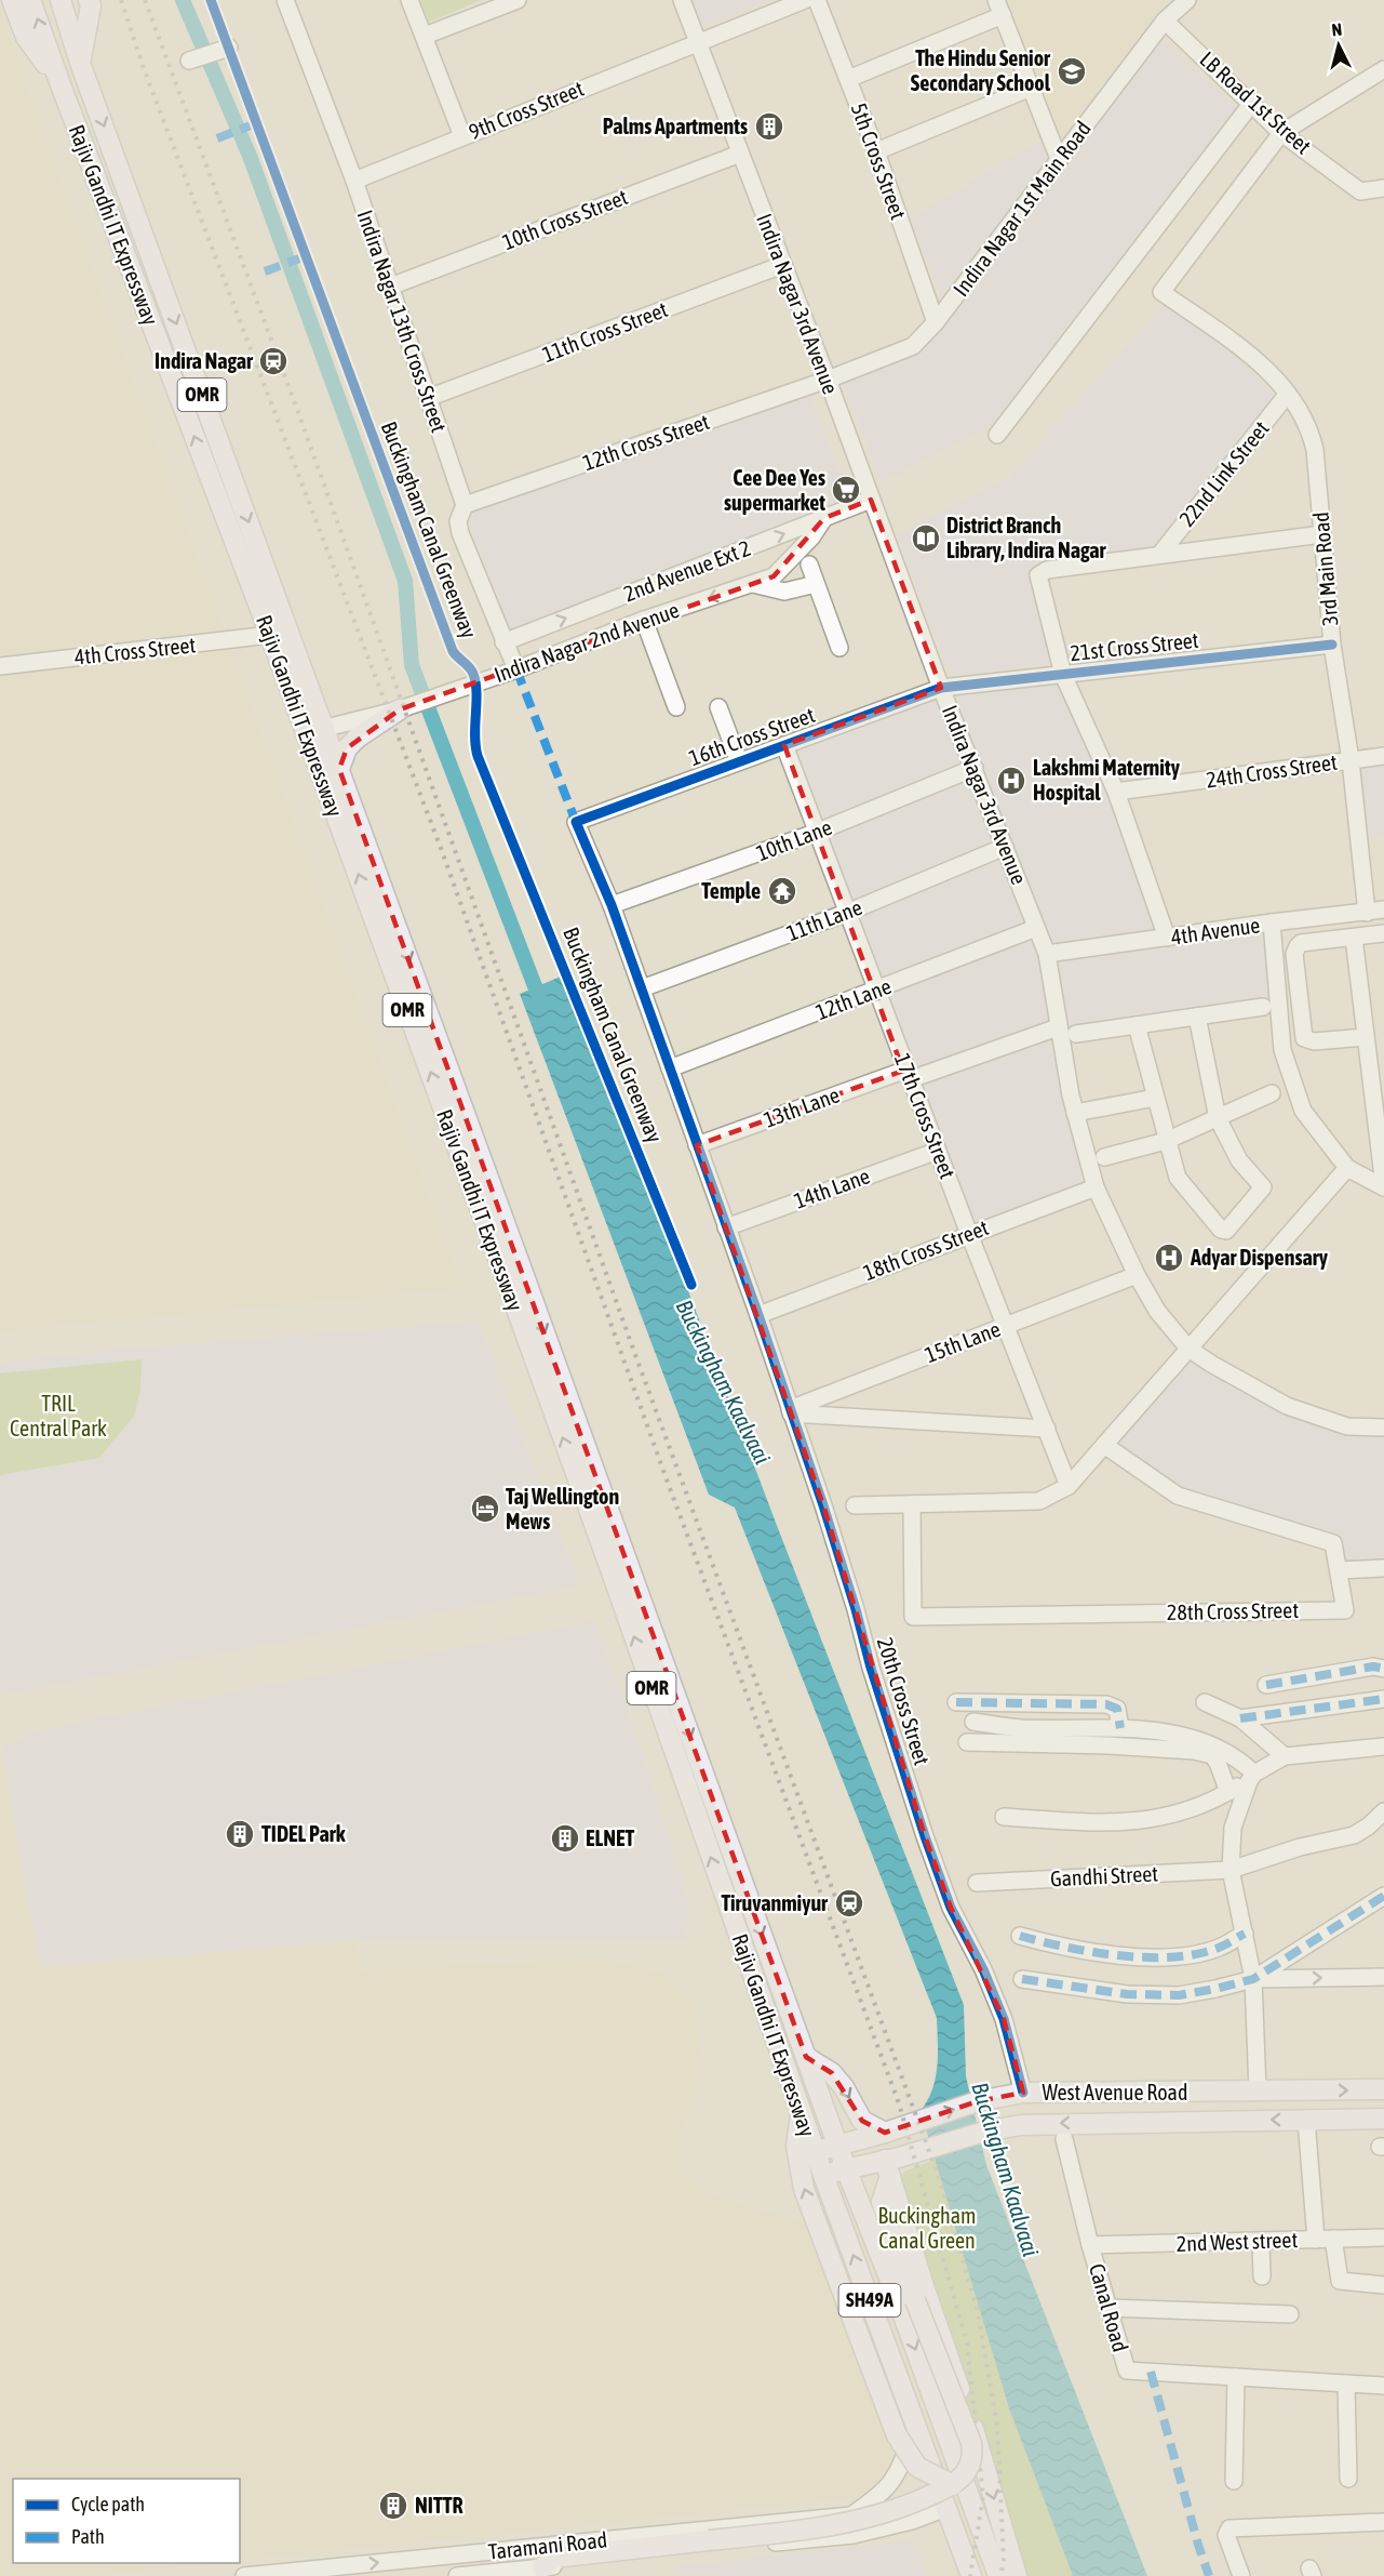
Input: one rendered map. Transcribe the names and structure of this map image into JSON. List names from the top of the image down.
{
  "streets": {
    "main road": [
      "Rajiv Gandhi IT Expressway",
      "OMR",
      "West Avenue Road",
      "SH49A"
    ],
    "street": [
      "LB Road 1st Street",
      "9th Cross Street",
      "5th Cross Street",
      "Indira Nagar 1st Main Road",
      "10th Cross Street",
      "Indira Nagar 3rd Avenue",
      "Indira Nagar 13th Cross Street",
      "11th Cross Street",
      "12th Cross Street",
      "22nd Link Street",
      "3rd Main Road",
      "2nd Avenue Ext 2",
      "Indira Nagar 2nd Avenue",
      "21st Cross Street",
      "4th Cross Street",
      "16th Cross Street",
      "24th Cross Street",
      "10th Lane",
      "11th Lane",
      "4th Avenue",
      "12th Lane",
      "13th Lane",
      "17th Cross Street",
      "14th Lane",
      "18th Cross Street",
      "15th Lane",
      "28th Cross Street",
      "20th Cross Street",
      "Gandhi Street",
      "2nd West street",
      "Canal Road",
      "Taramani Road"
    ],
    "cycle path": ["Buckingham Canal Greenway"]
  },
  "crossings": [
    ["LB Road 1st Street", "Indira Nagar 1st Main Road"],
    ["LB Road 1st Street", "3rd Main Road"],
    ["9th Cross Street", "Indira Nagar 3rd Avenue"],
    ["9th Cross Street", "Indira Nagar 13th Cross Street"],
    ["5th Cross Street", "Indira Nagar 1st Main Road"],
    ["Indira Nagar 1st Main Road", "Indira Nagar 3rd Avenue"],
    ["Indira Nagar 1st Main Road", "12th Cross Street"],
    ["10th Cross Street", "Indira Nagar 3rd Avenue"],
    ["10th Cross Street", "Indira Nagar 13th Cross Street"],
    ["Rajiv Gandhi IT Expressway", "Indira Nagar 2nd Avenue"],
    ["Rajiv Gandhi IT Expressway", "4th Cross Street"],
    ["Rajiv Gandhi IT Expressway", "West Avenue Road"],
    ["Rajiv Gandhi IT Expressway", "SH49A"],
    ["Rajiv Gandhi IT Expressway", "Taramani Road"],
    ["Indira Nagar 3rd Avenue", "11th Cross Street"],
    ["Indira Nagar 3rd Avenue", "12th Cross Street"],
    ["Indira Nagar 3rd Avenue", "2nd Avenue Ext 2"],
    ["Indira Nagar 3rd Avenue", "21st Cross Street"],
    ["Indira Nagar 3rd Avenue", "16th Cross Street"],
    ["Indira Nagar 3rd Avenue", "10th Lane"],
    ["Indira Nagar 3rd Avenue", "11th Lane"],
    ["Indira Nagar 3rd Avenue", "4th Avenue"],
    ["Indira Nagar 3rd Avenue", "12th Lane"],
    ["Indira Nagar 3rd Avenue", "13th Lane"],
    ["Indira Nagar 3rd Avenue", "18th Cross Street"],
    ["Indira Nagar 3rd Avenue", "15th Lane"],
    ["Indira Nagar 13th Cross Street", "11th Cross Street"],
    ["Indira Nagar 13th Cross Street", "12th Cross Street"],
    ["Indira Nagar 13th Cross Street", "2nd Avenue Ext 2"],
    ["Indira Nagar 13th Cross Street", "Indira Nagar 2nd Avenue"],
    ["22nd Link Street", "3rd Main Road"],
    ["3rd Main Road", "21st Cross Street"],
    ["3rd Main Road", "24th Cross Street"],
    ["3rd Main Road", "4th Avenue"],
    ["2nd Avenue Ext 2", "Indira Nagar 2nd Avenue"],
    ["21st Cross Street", "16th Cross Street"],
    ["16th Cross Street", "17th Cross Street"],
    ["16th Cross Street", "20th Cross Street"],
    ["10th Lane", "17th Cross Street"],
    ["10th Lane", "20th Cross Street"],
    ["11th Lane", "17th Cross Street"],
    ["11th Lane", "20th Cross Street"],
    ["12th Lane", "17th Cross Street"],
    ["12th Lane", "20th Cross Street"],
    ["13th Lane", "17th Cross Street"],
    ["13th Lane", "20th Cross Street"],
    ["17th Cross Street", "14th Lane"],
    ["17th Cross Street", "18th Cross Street"],
    ["17th Cross Street", "15th Lane"],
    ["14th Lane", "20th Cross Street"],
    ["18th Cross Street", "20th Cross Street"],
    ["15th Lane", "20th Cross Street"],
    ["20th Cross Street", "West Avenue Road"],
    ["West Avenue Road", "SH49A"],
    ["2nd West street", "Canal Road"]
  ],
  "one_way": ["2nd Avenue Ext 2"],
  "water": ["Buckingham Kaalvaai"],
  "parks": ["TRIL Central Park", "Buckingham Canal Green"],
  "places": {
    "school or university": ["The Hindu Senior Secondary School"],
    "building": [
      "Palms Apartments",
      "TIDEL Park",
      "ELNET",
      "NITTR"
    ],
    "station": ["Indira Nagar", "Tiruvanmiyur"],
    "supermarket": ["Cee Dee Yes supermarket"],
    "library": ["District Branch Library, Indira Nagar"],
    "hospital": ["Lakshmi Maternity Hospital", "Adyar Dispensary"],
    "temple": ["Temple"],
    "hotel": ["Taj Wellington Mews"]
  },
  "legend": ["Cycle path", "Path"],
  "north": "top"
}
